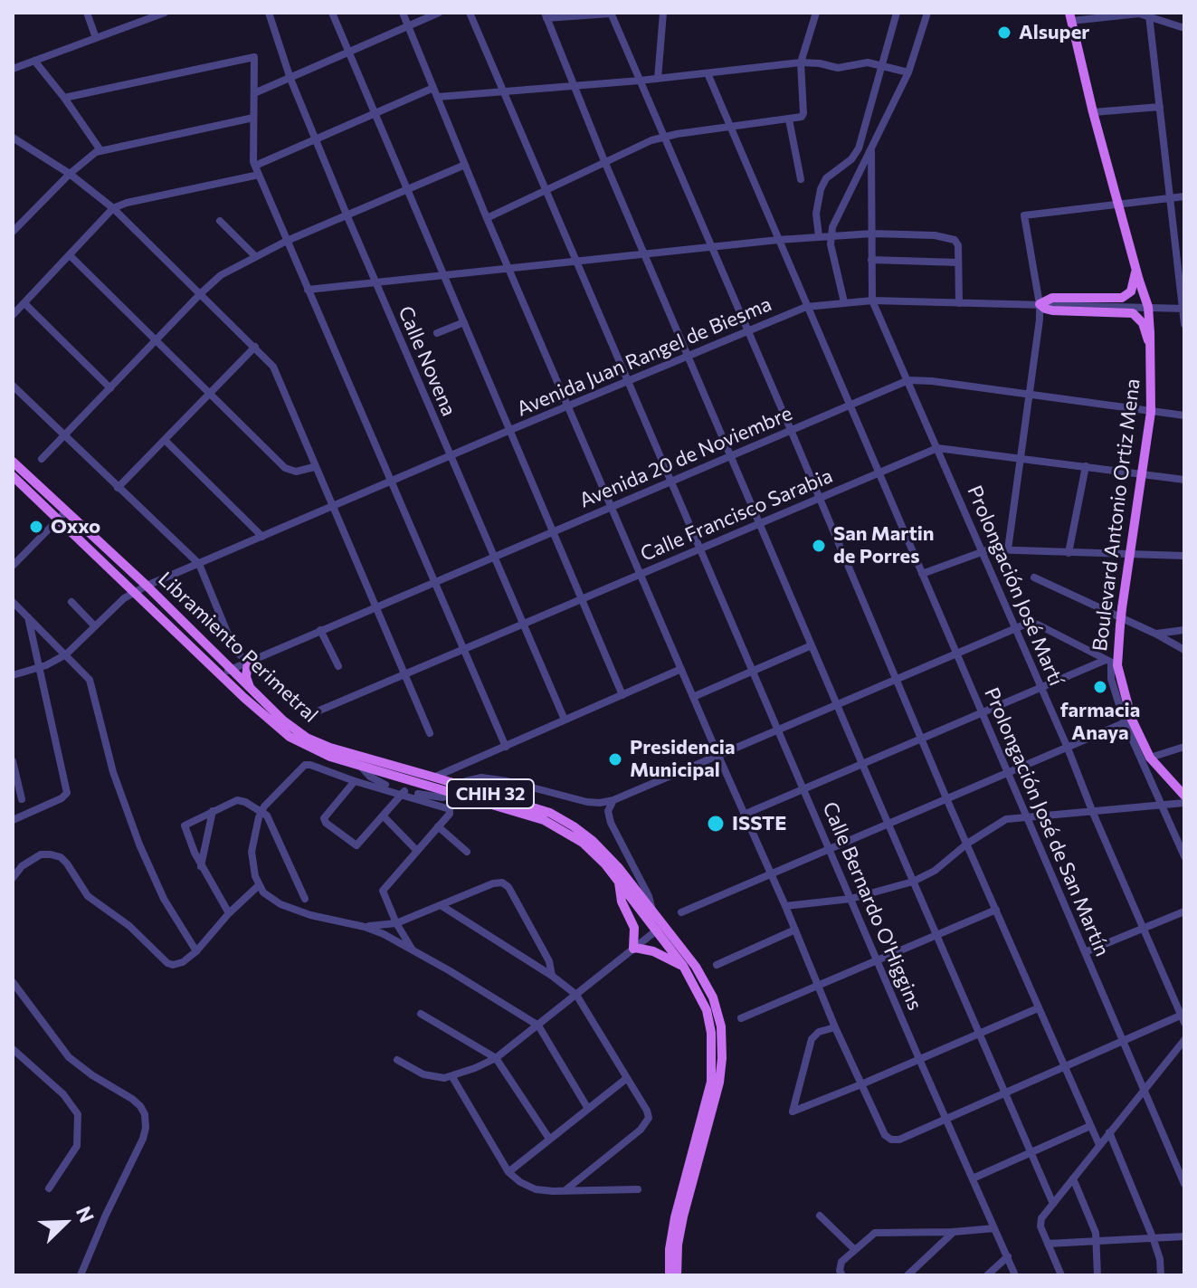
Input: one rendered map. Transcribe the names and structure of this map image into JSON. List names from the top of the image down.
{
  "streets": {
    "main road": ["Boulevard Antonio Ortiz Mena", "Libramiento Perimetral", "CHIH 32"],
    "street": [
      "Avenida Juan Rangel de Biesma",
      "Calle Novena",
      "Avenida 20 de Noviembre",
      "Calle Francisco Sarabia",
      "Prolongación José Martí",
      "Prolongación José de San Martín",
      "Calle Bernardo O'Higgins"
    ]
  },
  "crossings": [
    ["Avenida Juan Rangel de Biesma", "Calle Novena"],
    ["Avenida Juan Rangel de Biesma", "Prolongación José Martí"],
    ["Avenida Juan Rangel de Biesma", "Libramiento Perimetral"],
    ["Avenida Juan Rangel de Biesma", "Prolongación José de San Martín"],
    ["Avenida Juan Rangel de Biesma", "Calle Bernardo O'Higgins"],
    ["Calle Novena", "Avenida 20 de Noviembre"],
    ["Calle Novena", "Calle Francisco Sarabia"],
    ["Avenida 20 de Noviembre", "Boulevard Antonio Ortiz Mena"],
    ["Avenida 20 de Noviembre", "Prolongación José Martí"],
    ["Avenida 20 de Noviembre", "Libramiento Perimetral"],
    ["Avenida 20 de Noviembre", "Prolongación José de San Martín"],
    ["Avenida 20 de Noviembre", "Calle Bernardo O'Higgins"],
    ["Calle Francisco Sarabia", "Boulevard Antonio Ortiz Mena"],
    ["Calle Francisco Sarabia", "Prolongación José Martí"],
    ["Calle Francisco Sarabia", "Prolongación José de San Martín"],
    ["Calle Francisco Sarabia", "Calle Bernardo O'Higgins"]
  ],
  "places": [
    "Alsuper",
    "Oxxo",
    "San Martin de Porres",
    "farmacia Anaya",
    "Presidencia Municipal",
    "ISSTE"
  ],
  "north": "top right"
}
